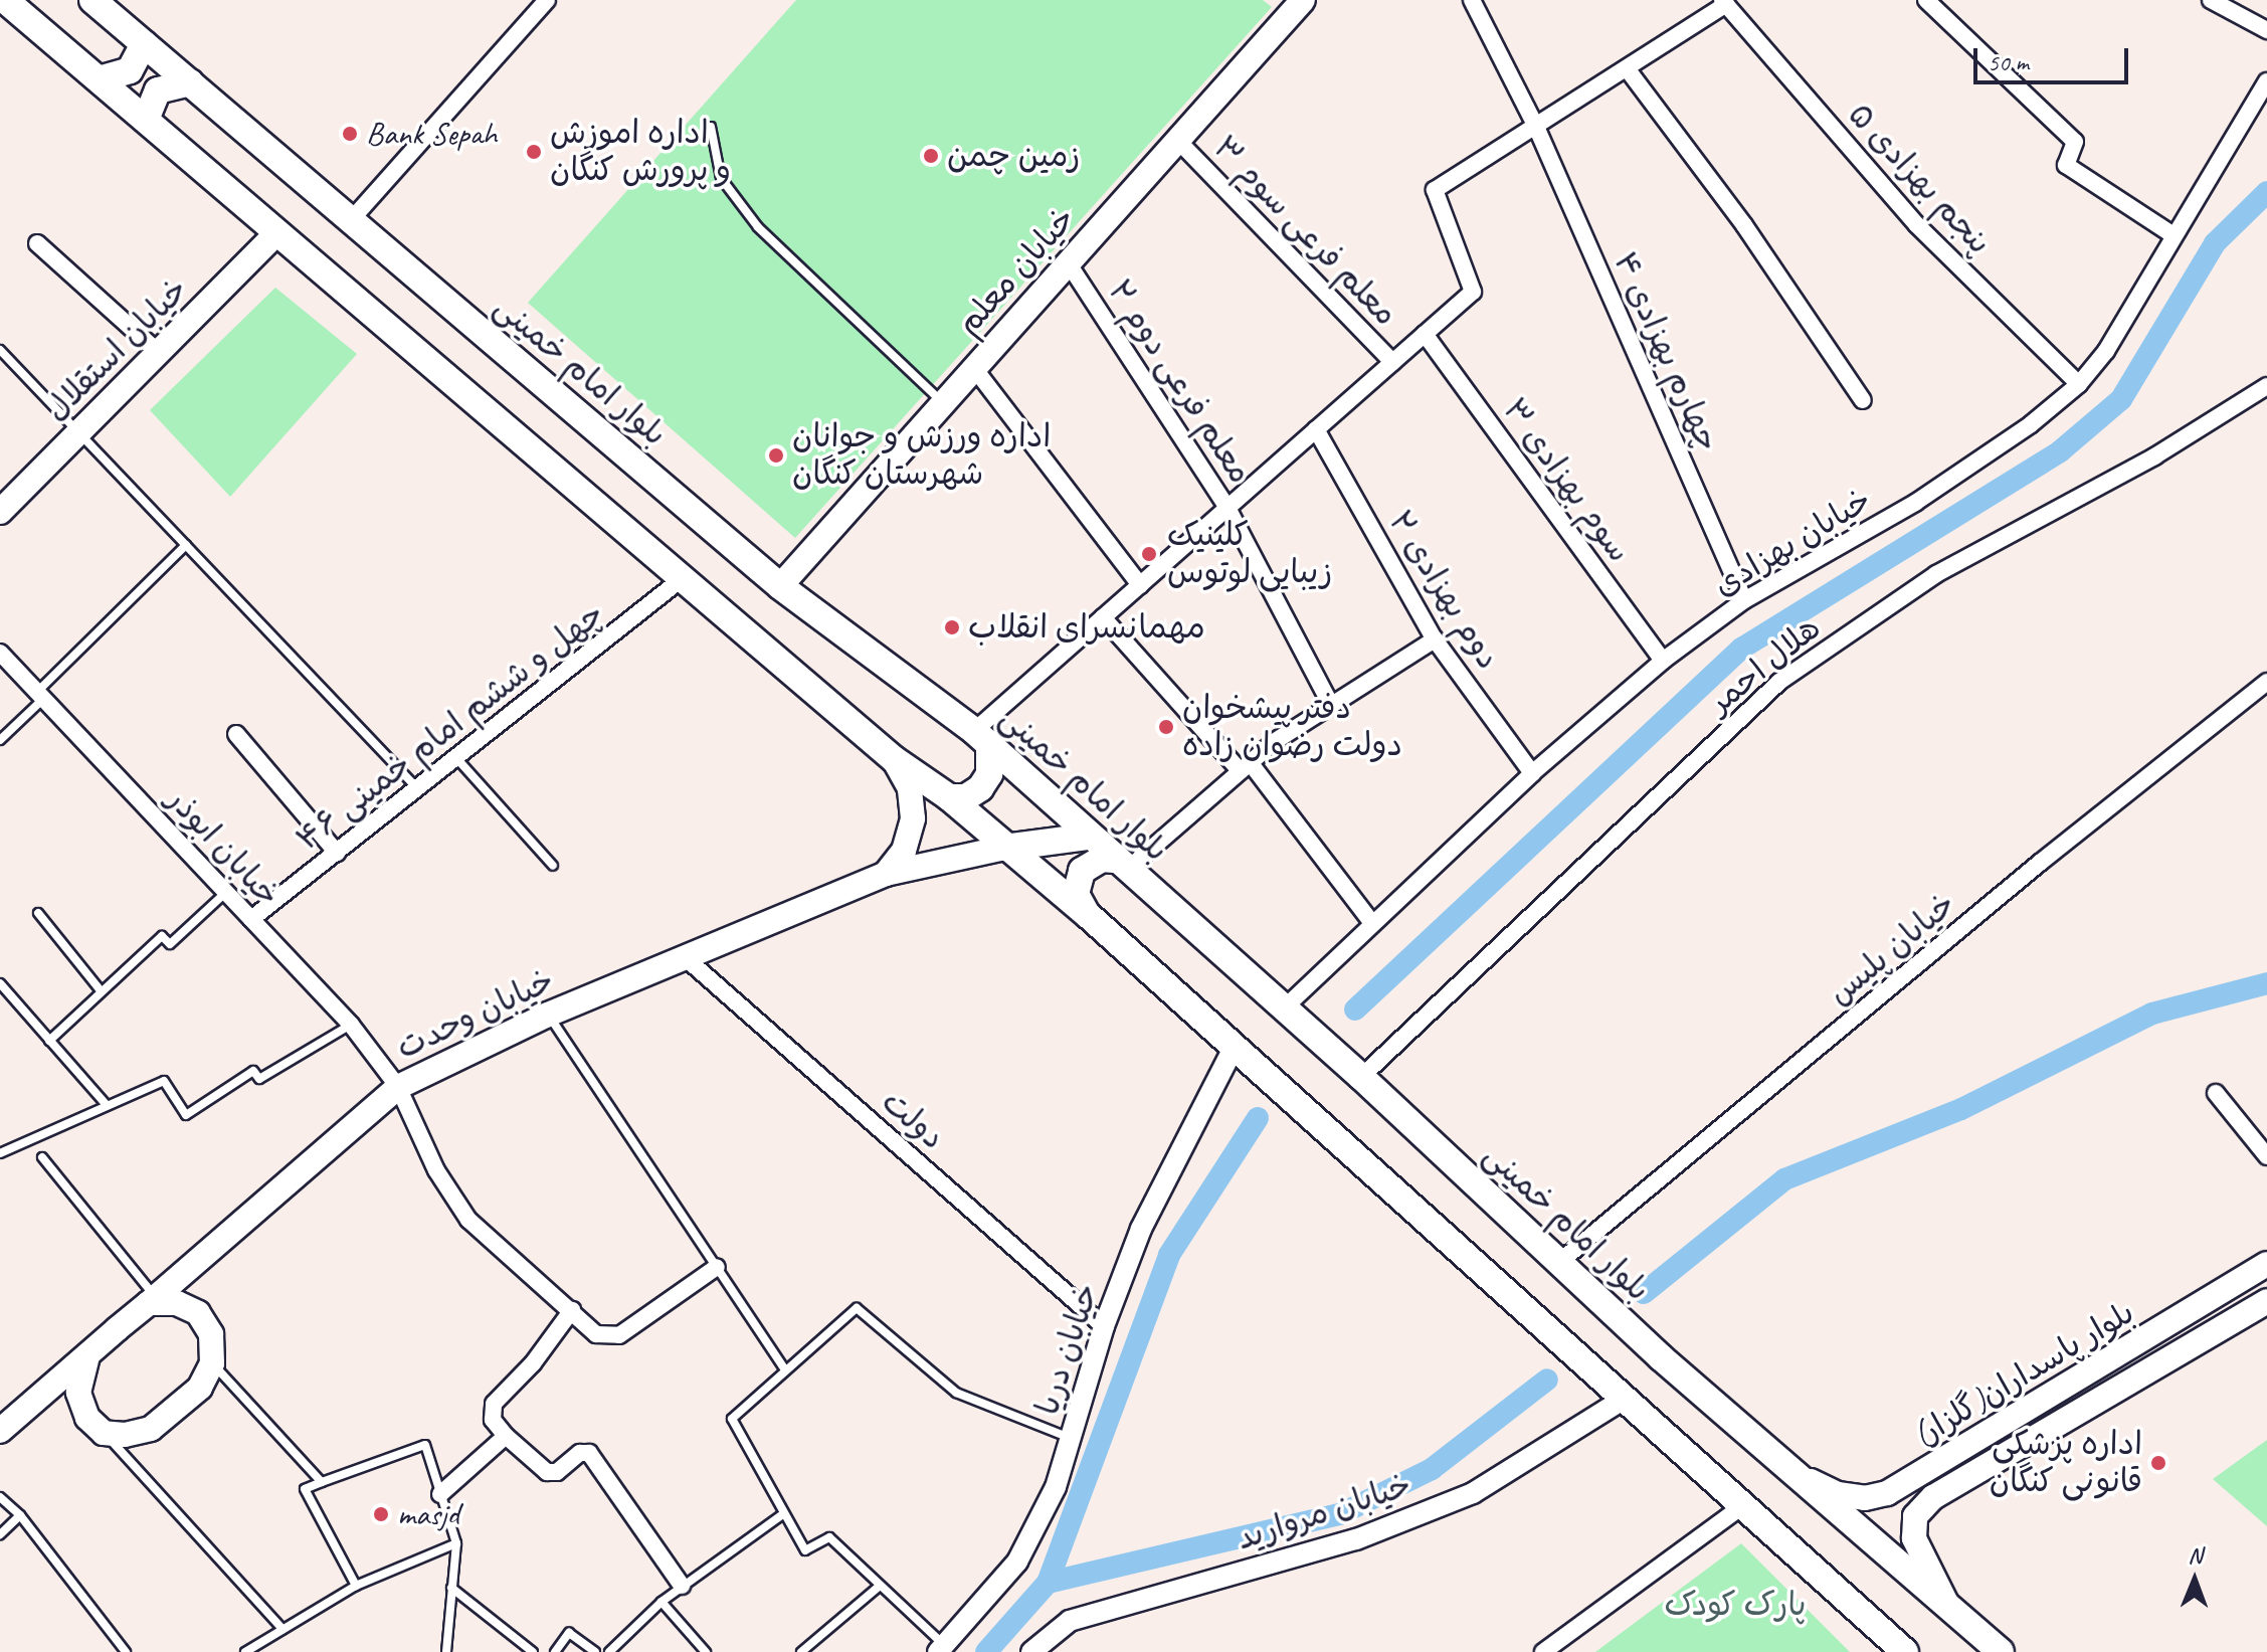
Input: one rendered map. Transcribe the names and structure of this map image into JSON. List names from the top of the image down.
{
  "streets": {
    "main road": [
      "خیابان معلم",
      "خیابان استقلال",
      "بلوار امام خمینی",
      "خیابان وحدت",
      "بلوار پاسداران(گلزار)"
    ],
    "street": [
      "پنجم بهزادی ۵",
      "معلم فرعی سوم ۳",
      "چهارم بهزادی ۴",
      "معلم فرعی دوم ۲",
      "سوم بهزادی ۳",
      "خیابان بهزادی",
      "دوم بهزادی ۲",
      "هلال احمر",
      "چهل و ششم امام خمینی ۴۶",
      "خیابان ابوذر",
      "خیابان پلیس",
      "دولت",
      "خیابان دریا",
      "خیابان مروارید"
    ]
  },
  "crossings": [
    ["پنجم بهزادی ۵", "خیابان بهزادی"],
    ["معلم فرعی سوم ۳", "خیابان معلم"],
    ["خیابان معلم", "بلوار امام خمینی"],
    ["خیابان معلم", "معلم فرعی دوم ۲"],
    ["چهارم بهزادی ۴", "خیابان بهزادی"],
    ["بلوار امام خمینی", "خیابان بهزادی"],
    ["بلوار امام خمینی", "هلال احمر"],
    ["بلوار امام خمینی", "خیابان پلیس"],
    ["بلوار امام خمینی", "بلوار پاسداران(گلزار)"],
    ["سوم بهزادی ۳", "خیابان بهزادی"],
    ["خیابان بهزادی", "دوم بهزادی ۲"],
    ["چهل و ششم امام خمینی ۴۶", "خیابان ابوذر"],
    ["خیابان ابوذر", "خیابان وحدت"],
    ["خیابان وحدت", "دولت"],
    ["دولت", "خیابان دریا"]
  ],
  "parks": ["پارک کودک"],
  "places": [
    "Bank Sepah",
    "اداره اموزش و پرورش کنگان",
    "زمین چمن",
    "اداره ورزش و جوانان شهرستان کنگان",
    "کلینیک زیبایی لوتوس",
    "مهمانسرای انقلاب",
    "دفتر پیشخوان دولت رضوان زاده",
    "اداره پزشکی قانونی کنگان",
    "masjd"
  ],
  "scale_bar": "50 m",
  "north": "top"
}
